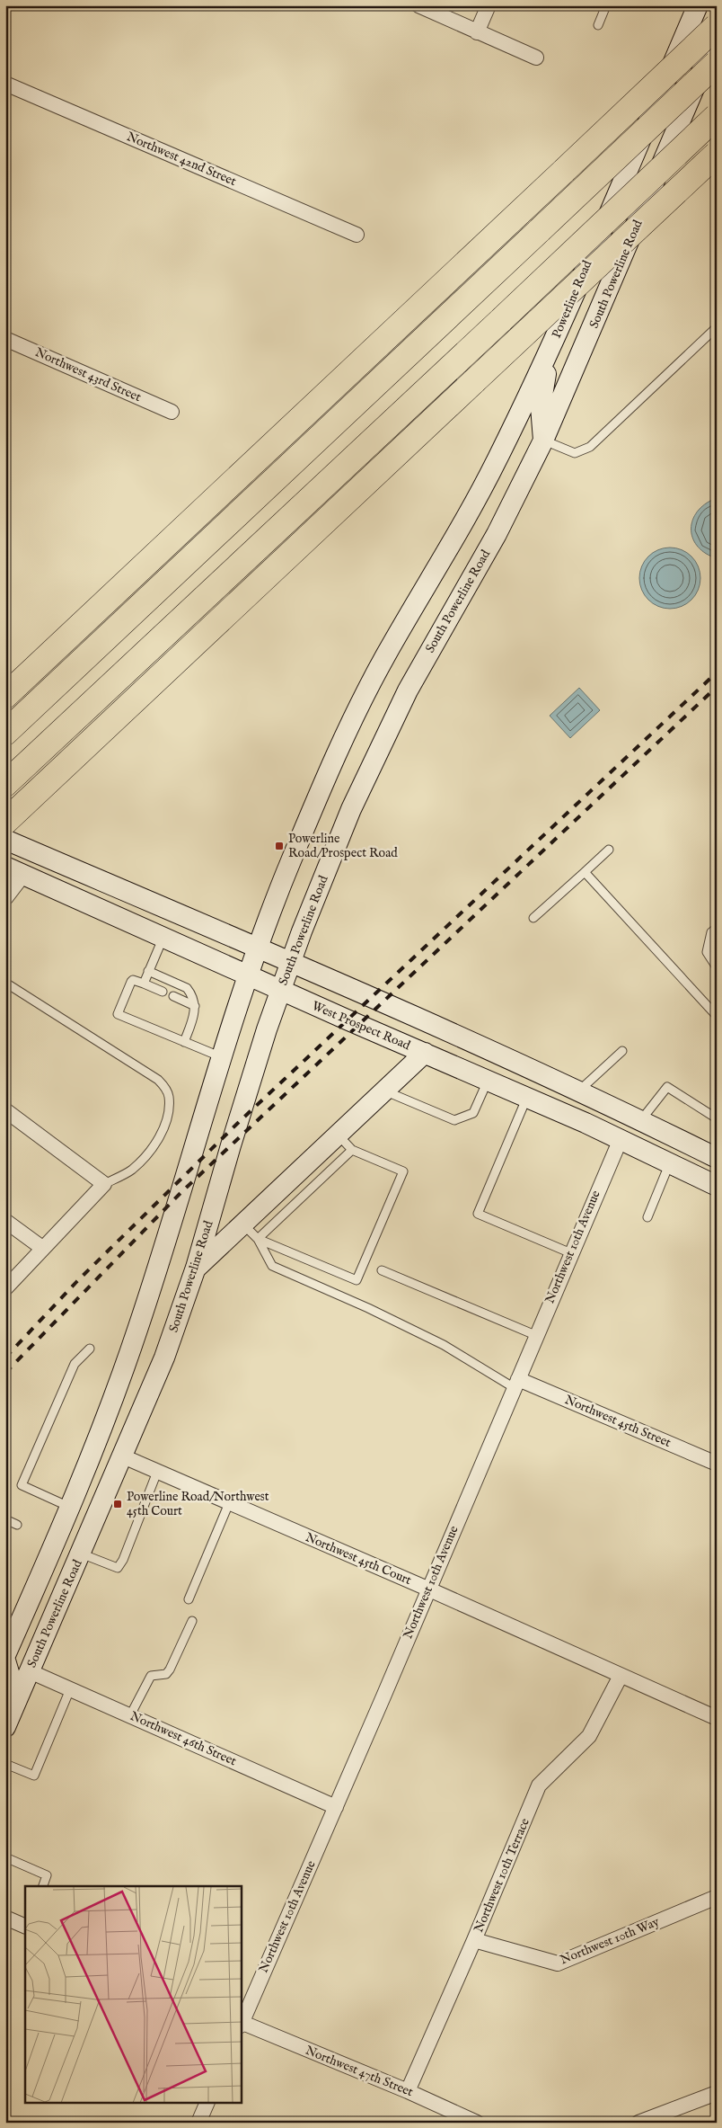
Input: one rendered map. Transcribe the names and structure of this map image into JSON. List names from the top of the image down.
{
  "streets": {
    "main road": ["South Powerline Road", "Powerline Road", "West Prospect Road"],
    "street": [
      "Northwest 42nd Street",
      "Northwest 43rd Street",
      "Northwest 10th Avenue",
      "Northwest 45th Street",
      "Northwest 45th Court",
      "Northwest 46th Street",
      "Northwest 10th Terrace",
      "Northwest 10th Way",
      "Northwest 47th Street"
    ]
  },
  "crossings": [
    ["South Powerline Road", "West Prospect Road"],
    ["South Powerline Road", "Northwest 45th Court"],
    ["South Powerline Road", "Northwest 46th Street"],
    ["West Prospect Road", "Northwest 10th Avenue"],
    ["Northwest 10th Avenue", "Northwest 45th Street"],
    ["Northwest 10th Avenue", "Northwest 45th Court"],
    ["Northwest 10th Avenue", "Northwest 46th Street"],
    ["Northwest 45th Court", "Northwest 10th Terrace"],
    ["Northwest 10th Terrace", "Northwest 10th Way"],
    ["Northwest 10th Terrace", "Northwest 47th Street"]
  ],
  "places": {
    "transit": ["Powerline Road/Prospect Road", "Powerline Road/Northwest 45th Court"]
  }
}
